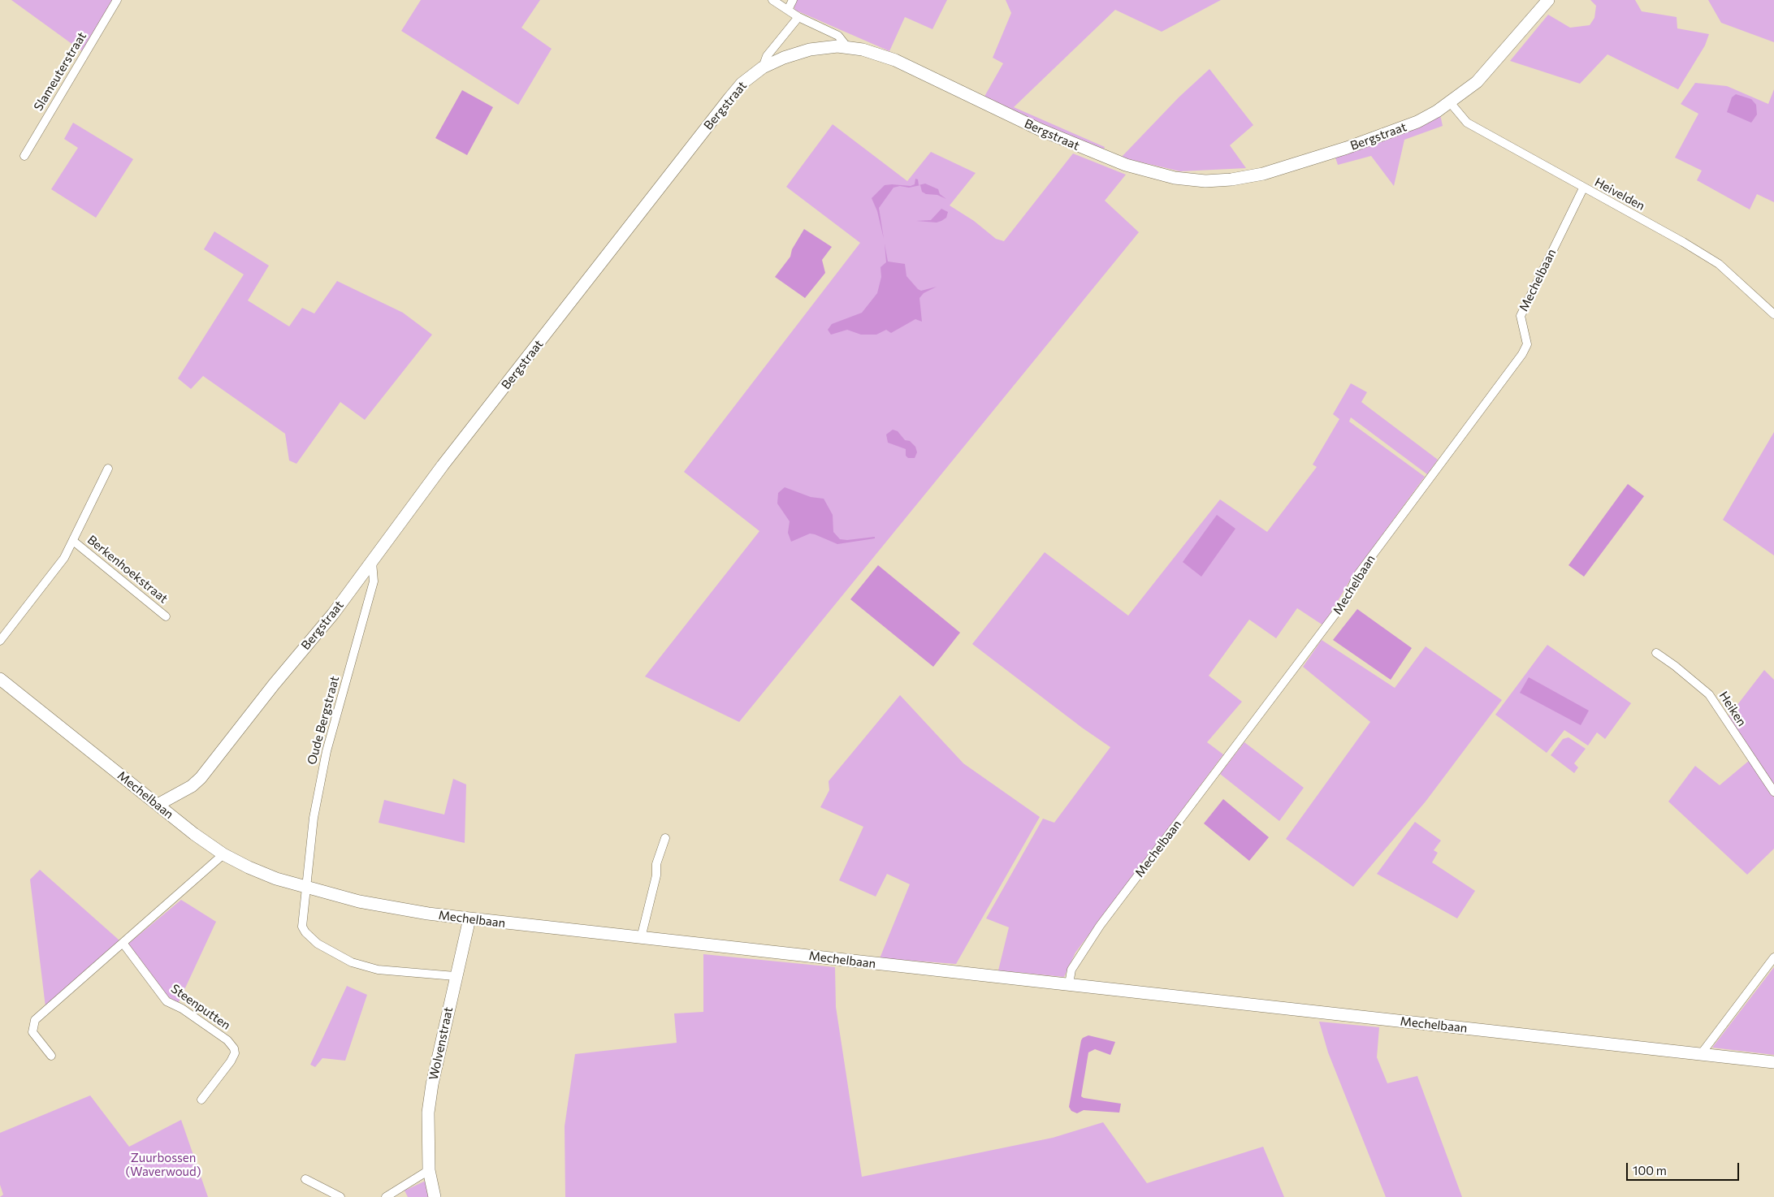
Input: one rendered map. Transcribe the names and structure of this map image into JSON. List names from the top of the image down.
{
  "streets": {
    "street": [
      "Slameuterstraat",
      "Bergstraat",
      "Heivelden",
      "Mechelbaan",
      "Berkenhoekstraat",
      "Heiken",
      "Oude Bergstraat",
      "Steenputten",
      "Wolvenstraat"
    ]
  },
  "crossings": [
    ["Bergstraat", "Heivelden"],
    ["Bergstraat", "Mechelbaan"],
    ["Bergstraat", "Oude Bergstraat"],
    ["Heivelden", "Mechelbaan"],
    ["Mechelbaan", "Oude Bergstraat"],
    ["Mechelbaan", "Wolvenstraat"]
  ],
  "parks": ["Zuurbossen (Waverwoud)"],
  "scale_bar": "100 m"
}
